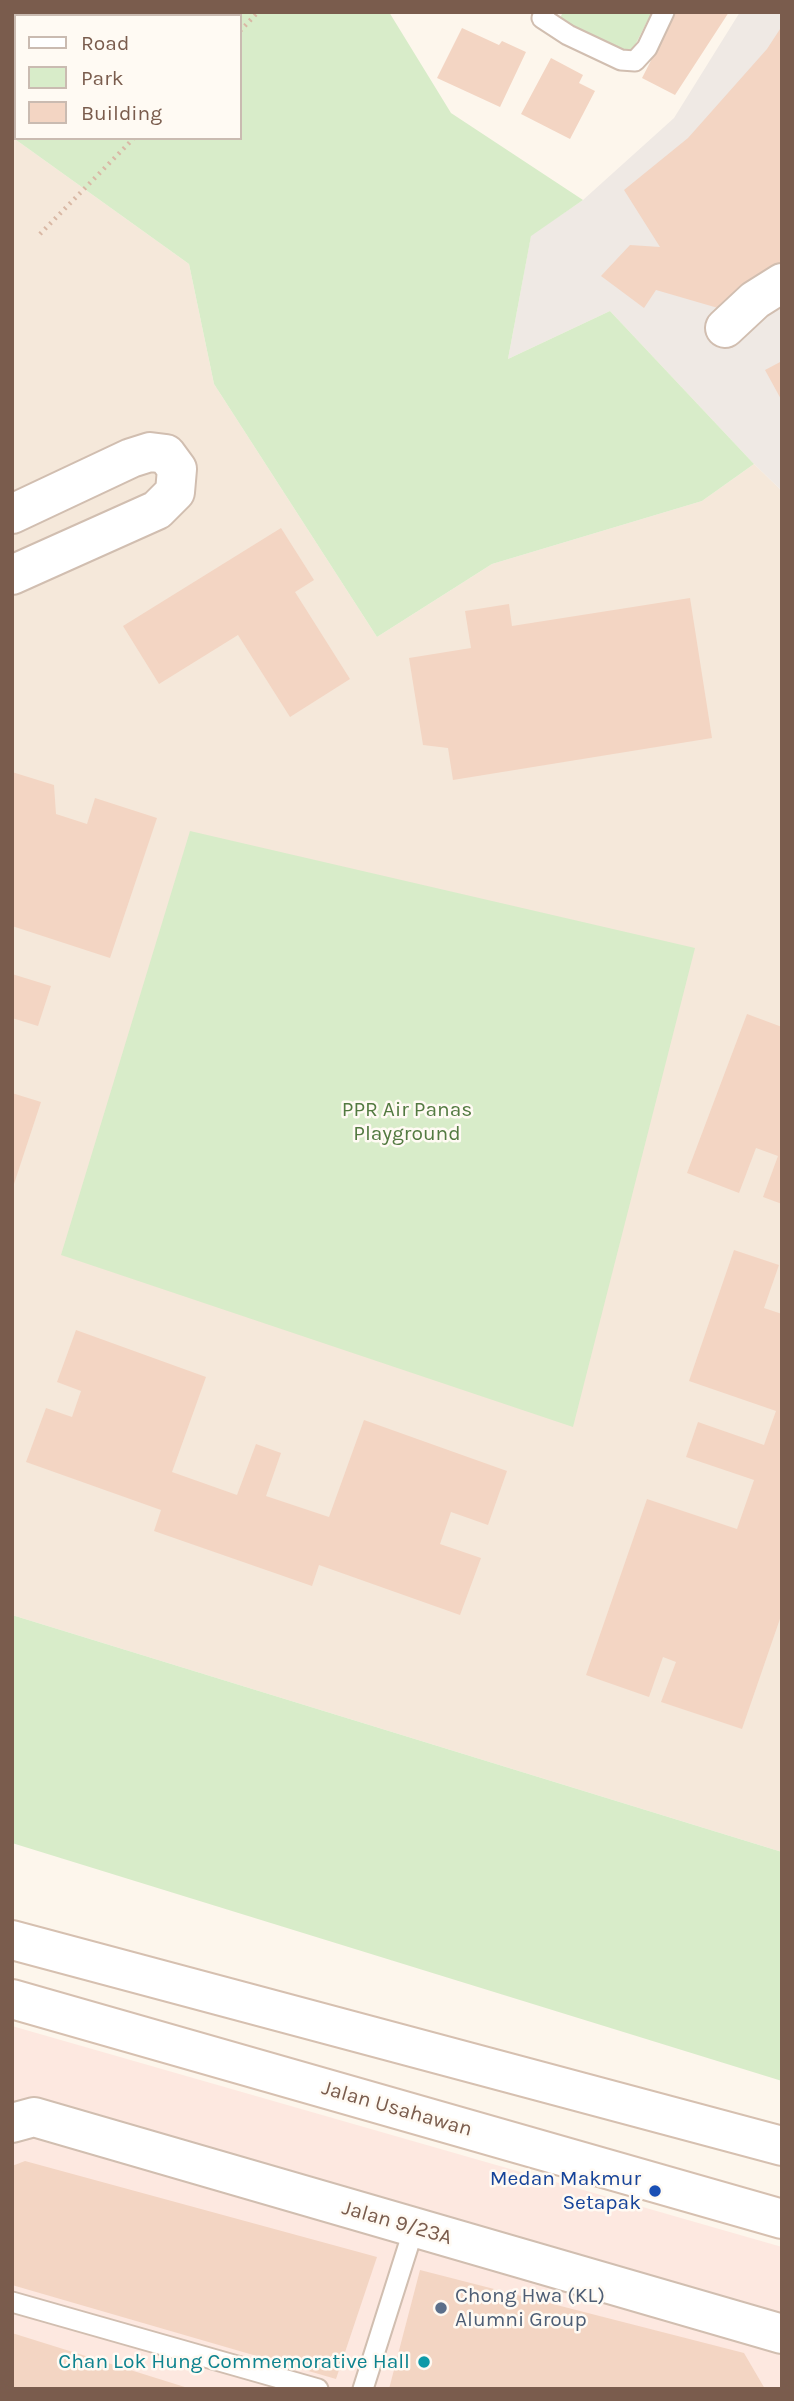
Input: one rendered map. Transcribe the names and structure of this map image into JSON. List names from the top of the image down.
{
  "streets": {
    "street": ["Jalan Usahawan", "Jalan 9/23A"]
  },
  "parks": ["PPR Air Panas Playground"],
  "places": ["Medan Makmur Setapak", "Chong Hwa (KL) Alumni Group", "Chan Lok Hung Commemorative Hall"],
  "legend": ["Road", "Park", "Building"]
}
